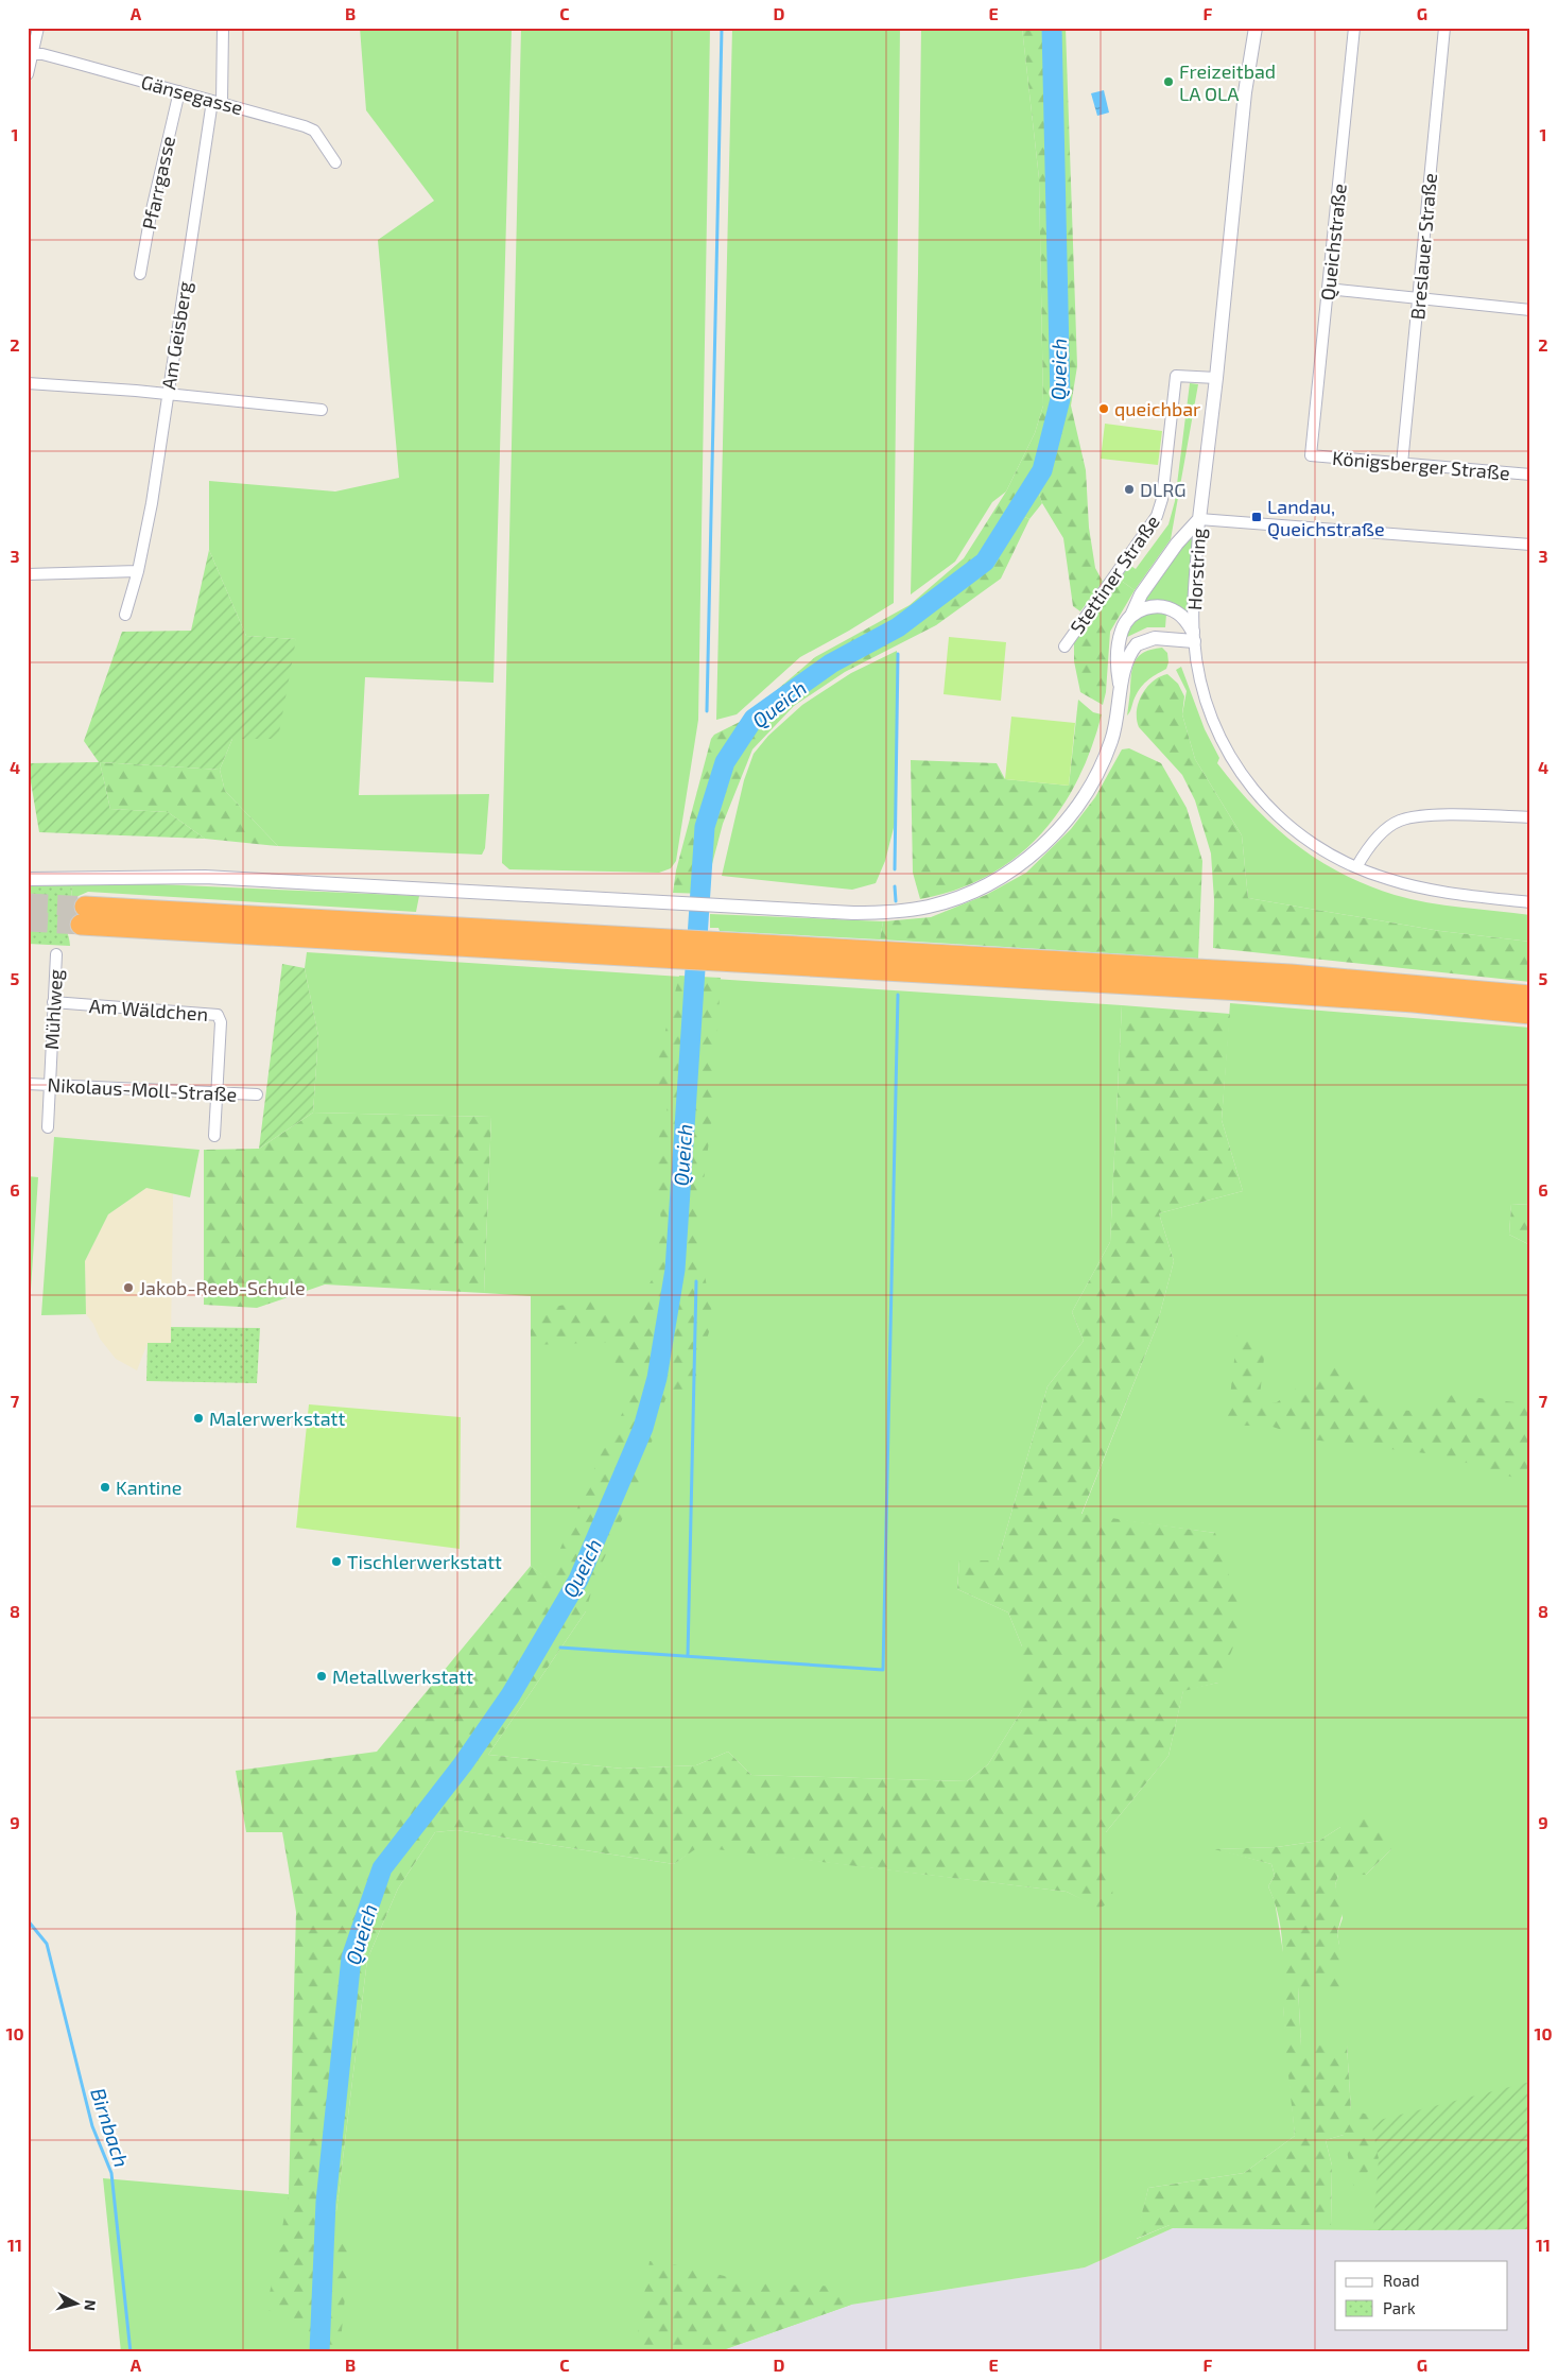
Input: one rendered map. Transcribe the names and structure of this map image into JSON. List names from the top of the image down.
{
  "streets": {
    "street": [
      "Gänsegasse",
      "Pfarrgasse",
      "Queichstraße",
      "Breslauer Straße",
      "Am Geisberg",
      "Königsberger Straße",
      "Horstring",
      "Stettiner Straße",
      "Mühlweg",
      "Am Wäldchen",
      "Nikolaus-Moll-Straße"
    ]
  },
  "crossings": [
    ["Gänsegasse", "Pfarrgasse"],
    ["Gänsegasse", "Am Geisberg"],
    ["Queichstraße", "Königsberger Straße"],
    ["Breslauer Straße", "Königsberger Straße"],
    ["Horstring", "Stettiner Straße"],
    ["Mühlweg", "Am Wäldchen"],
    ["Mühlweg", "Nikolaus-Moll-Straße"],
    ["Am Wäldchen", "Nikolaus-Moll-Straße"]
  ],
  "water": ["Queich", "Birnbach"],
  "places": {
    "other": [
      "Freizeitbad LA OLA",
      "queichbar",
      "DLRG",
      "Jakob-Reeb-Schule",
      "Malerwerkstatt",
      "Kantine",
      "Tischlerwerkstatt",
      "Metallwerkstatt"
    ],
    "transit": ["Landau, Queichstraße"]
  },
  "legend": ["Road", "Park"],
  "north": "right",
  "grid": {
    "columns": [
      "A",
      "B",
      "C",
      "D",
      "E",
      "F",
      "G"
    ],
    "rows": [
      "1",
      "2",
      "3",
      "4",
      "5",
      "6",
      "7",
      "8",
      "9",
      "10",
      "11"
    ]
  }
}
